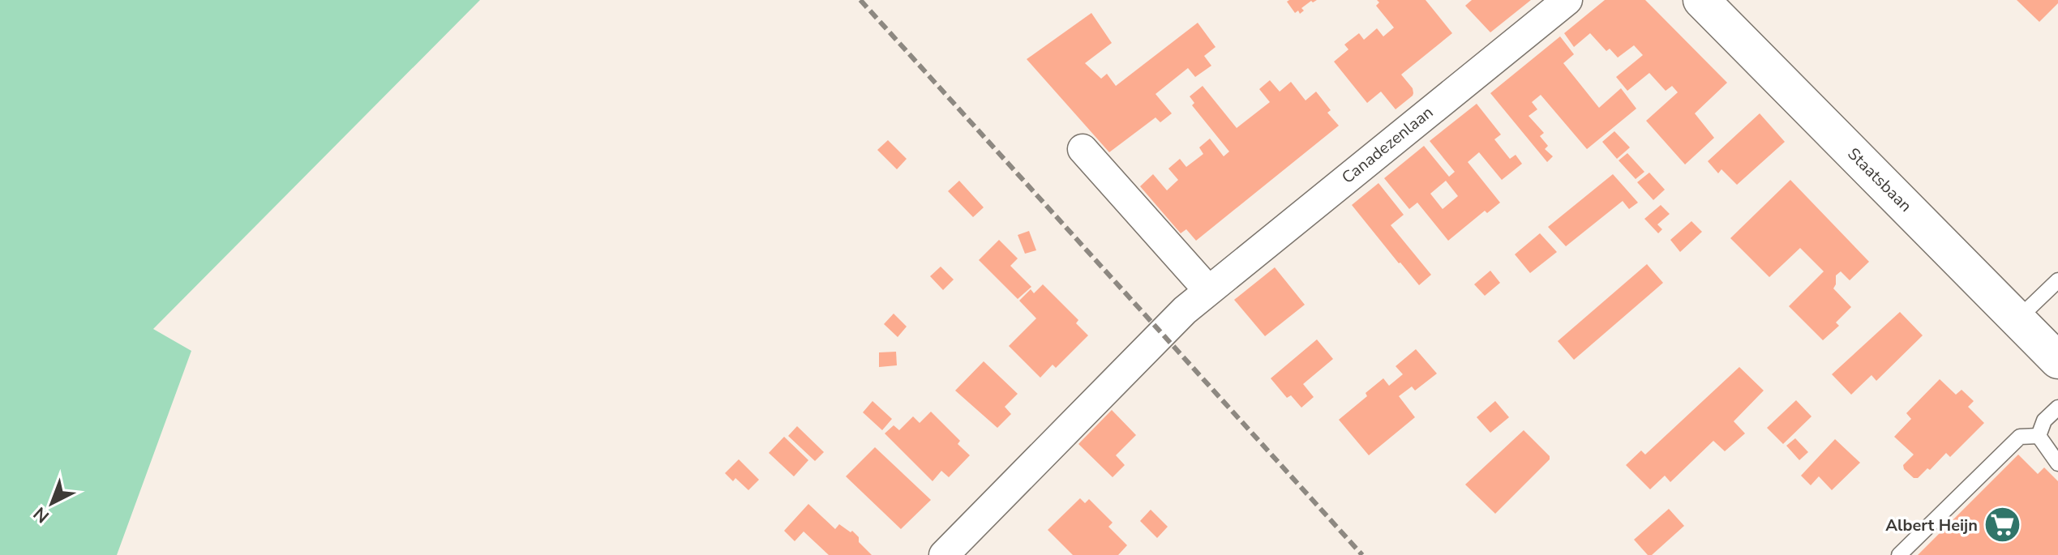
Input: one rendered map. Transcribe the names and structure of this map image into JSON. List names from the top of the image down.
{
  "streets": {
    "main road": ["Staatsbaan"],
    "street": ["Canadezenlaan"]
  },
  "places": {
    "supermarket": ["Albert Heijn"]
  },
  "north": "bottom left"
}
